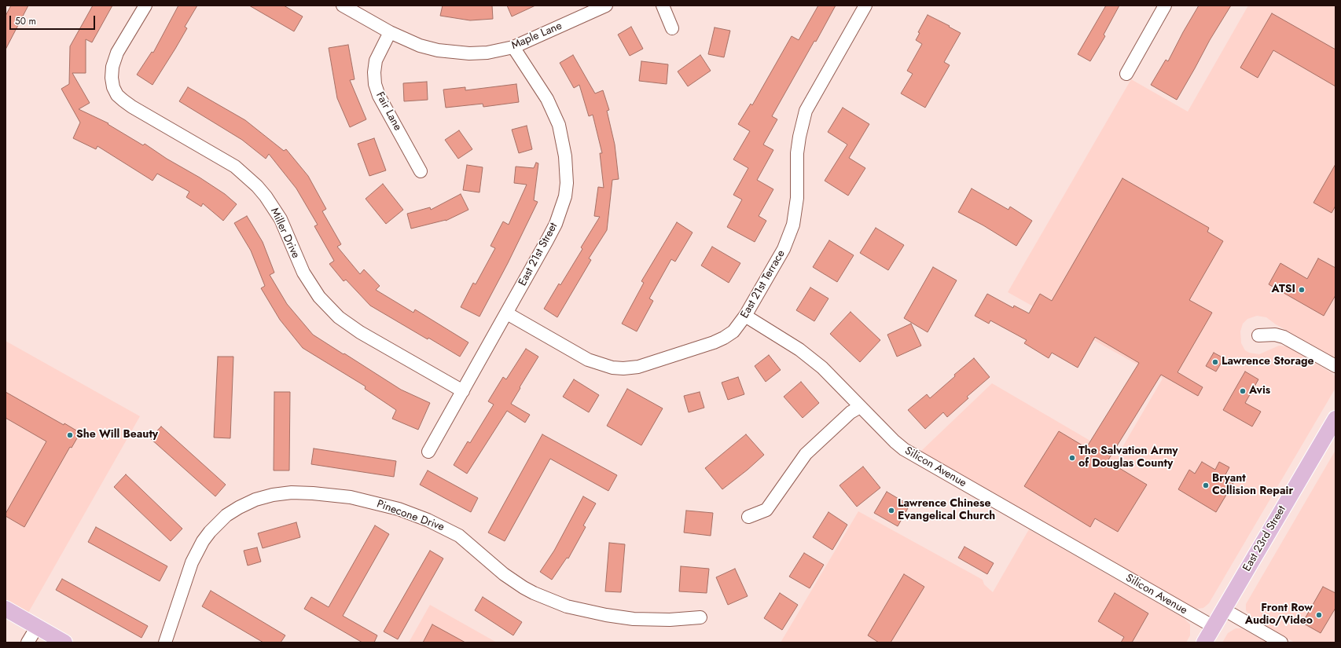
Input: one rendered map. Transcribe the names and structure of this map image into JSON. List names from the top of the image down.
{
  "streets": {
    "main road": ["East 23rd Street"],
    "street": [
      "Maple Lane",
      "Fair Lane",
      "Miller Drive",
      "East 21st Street",
      "East 21st Terrace",
      "Silicon Avenue",
      "Pinecone Drive"
    ]
  },
  "crossings": [
    ["Maple Lane", "Fair Lane"],
    ["Maple Lane", "East 21st Street"],
    ["Miller Drive", "East 21st Street"],
    ["East 21st Street", "East 21st Terrace"],
    ["East 21st Terrace", "Silicon Avenue"],
    ["Silicon Avenue", "East 23rd Street"]
  ],
  "places": [
    "ATSI",
    "Lawrence Storage",
    "Avis",
    "She Will Beauty",
    "The Salvation Army of Douglas County",
    "Bryant Collision Repair",
    "Lawrence Chinese Evangelical Church",
    "Front Row Audio/Video"
  ],
  "scale_bar": "50 m"
}
